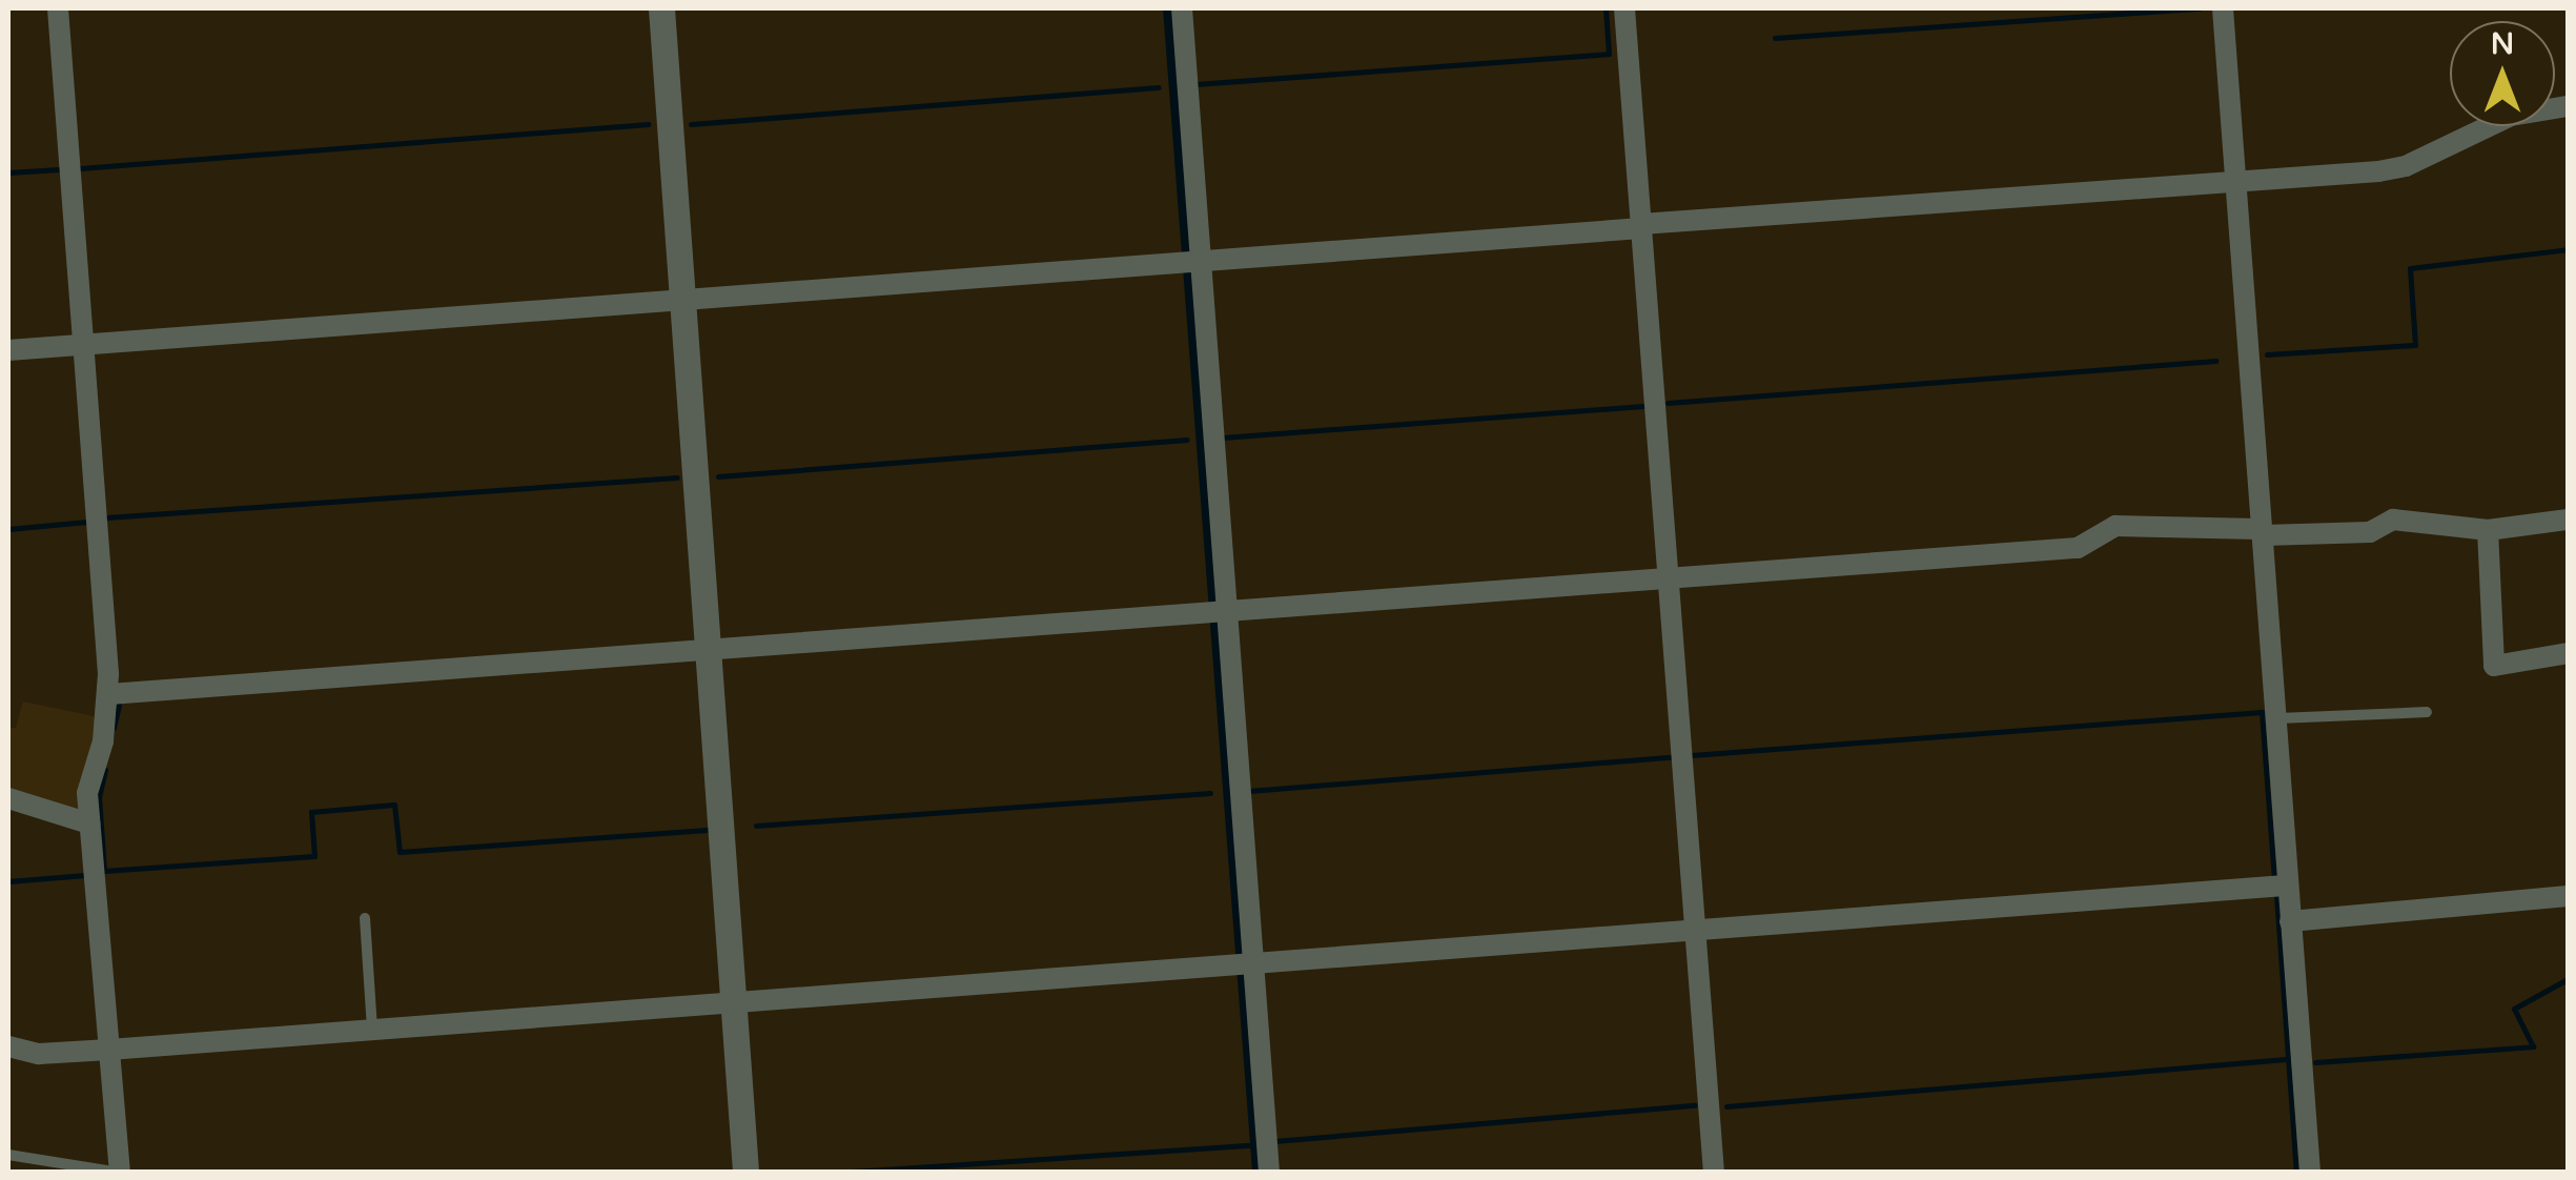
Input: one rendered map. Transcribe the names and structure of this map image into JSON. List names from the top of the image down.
{
  "north": "top"
}
